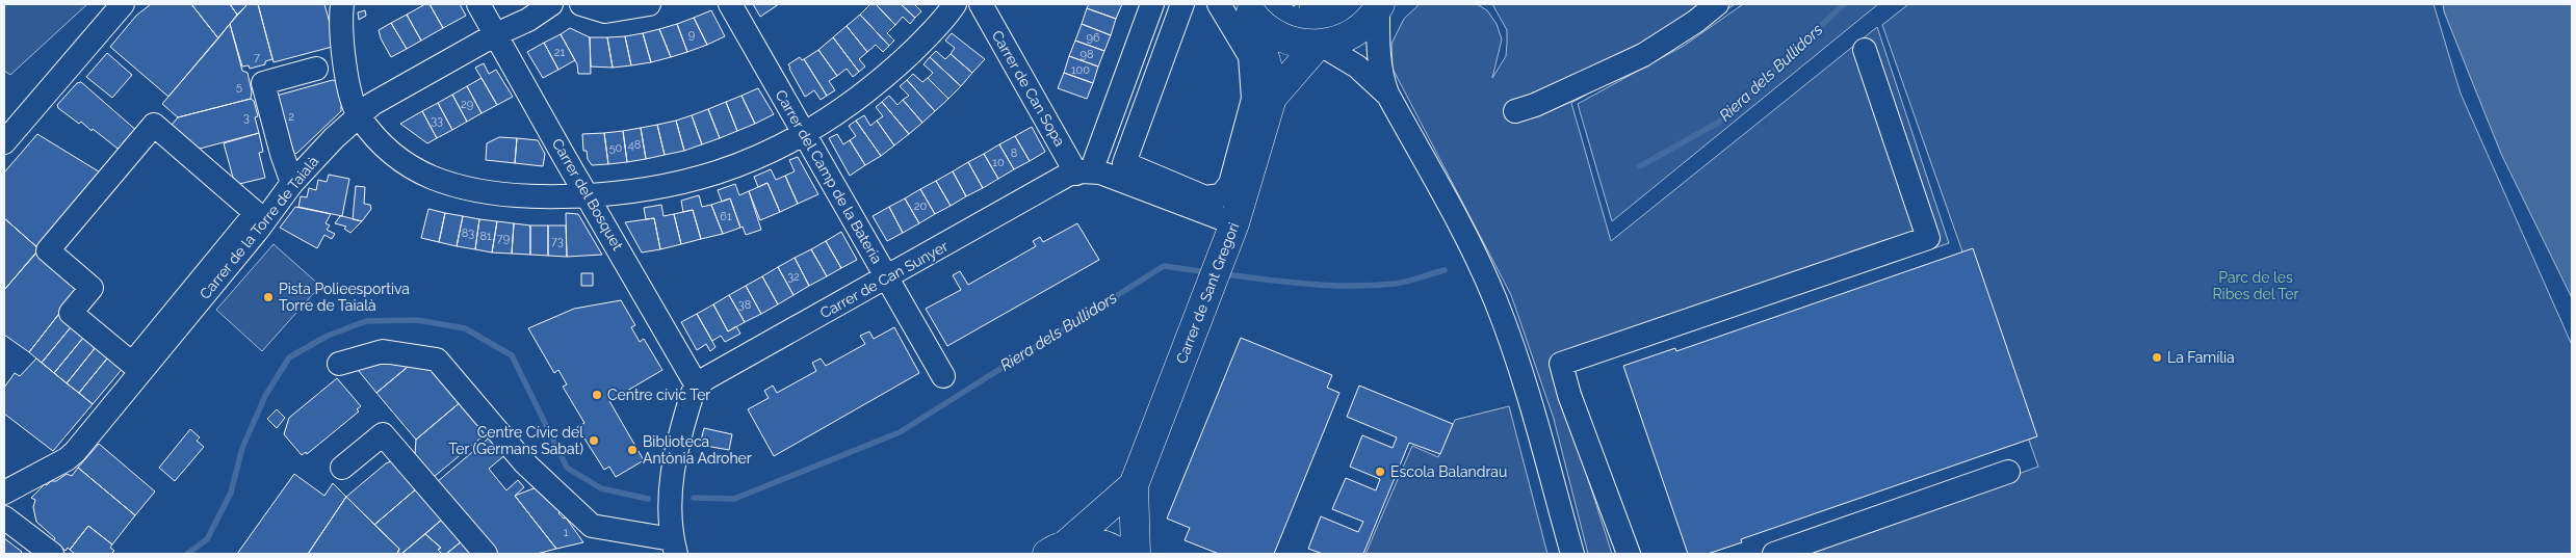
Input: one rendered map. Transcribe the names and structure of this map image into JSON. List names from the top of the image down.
{
  "streets": {
    "main road": ["Carrer de Sant Gregori"],
    "street": [
      "Carrer de Can Sopa",
      "Carrer del Camp de la Bateria",
      "Carrer del Bosquet",
      "Carrer de la Torre de Taialà",
      "Carrer de Can Sunyer"
    ]
  },
  "crossings": [
    ["Carrer de Can Sopa", "Carrer de Can Sunyer"],
    ["Carrer del Camp de la Bateria", "Carrer de Can Sunyer"],
    ["Carrer del Bosquet", "Carrer de la Torre de Taialà"],
    ["Carrer del Bosquet", "Carrer de Can Sunyer"]
  ],
  "water": ["Riera dels Bullidors"],
  "parks": ["Parc de les Ribes del Ter"],
  "places": [
    "Pista Polieesportiva Torre de Taialà",
    "La Família",
    "Centre cívic Ter",
    "Centre Cívic del Ter (Germans Sabat)",
    "Biblioteca Antònia Adroher",
    "Escola Balandrau"
  ],
  "house_numbers": [
    "9",
    "96",
    "21",
    "98",
    "7",
    "100",
    "5",
    "29",
    "2",
    "3",
    "33",
    "48",
    "50",
    "8",
    "10",
    "20",
    "61",
    "83",
    "81",
    "79",
    "73",
    "32",
    "38",
    "1"
  ]
}
